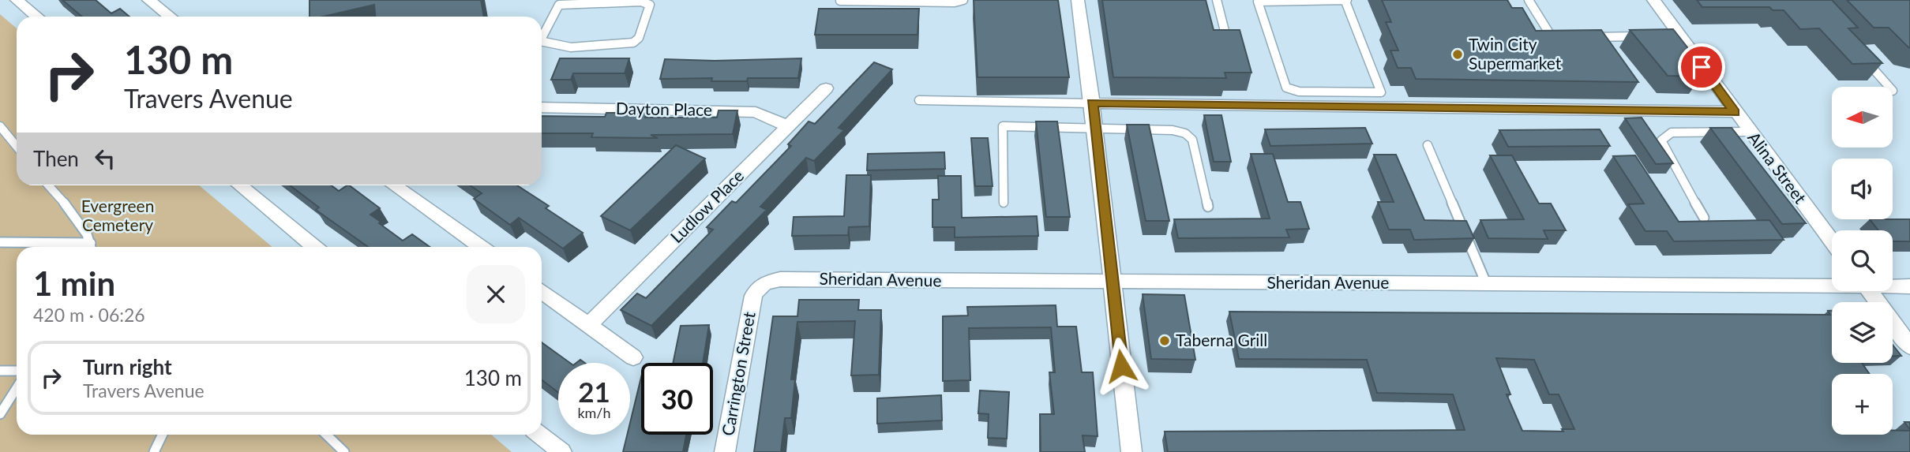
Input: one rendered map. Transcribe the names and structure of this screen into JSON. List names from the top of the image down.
{
  "streets": {
    "street": [
      "Dayton Place",
      "Alina Street",
      "Ludlow Place",
      "Sheridan Avenue",
      "Carrington Street"
    ]
  },
  "crossings": [
    ["Dayton Place", "Ludlow Place"],
    ["Sheridan Avenue", "Carrington Street"]
  ],
  "parks": ["Evergreen Cemetery"],
  "places": ["Twin City Supermarket", "Taberna Grill"],
  "north": "left",
  "page": {
    "turn": ["130 m", "Travers Avenue"],
    "map_buttons": "+",
    "then": "Then",
    "heading": ["1 min", "420 m · 06:26"],
    "list": [
      {
        "name": "Turn right",
        "note": "Travers Avenue",
        "value": "130 m"
      }
    ],
    "speed": "21 km/h",
    "limit": "30"
  }
}
